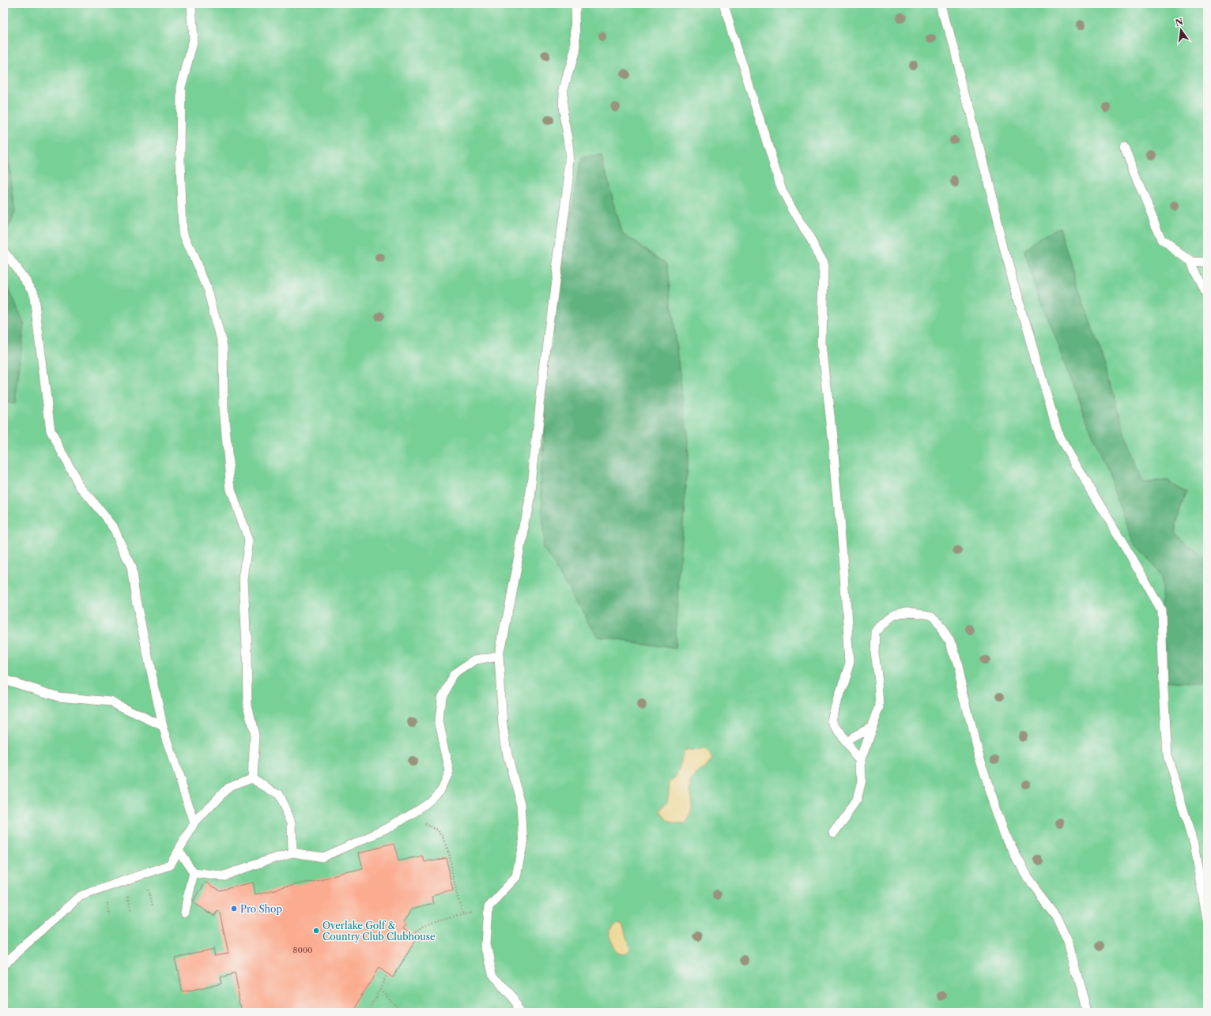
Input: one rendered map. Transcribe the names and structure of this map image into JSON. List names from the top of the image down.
{
  "places": ["Pro Shop", "Overlake Golf & Country Club Clubhouse"],
  "house_numbers": ["8000"],
  "north": "top"
}
